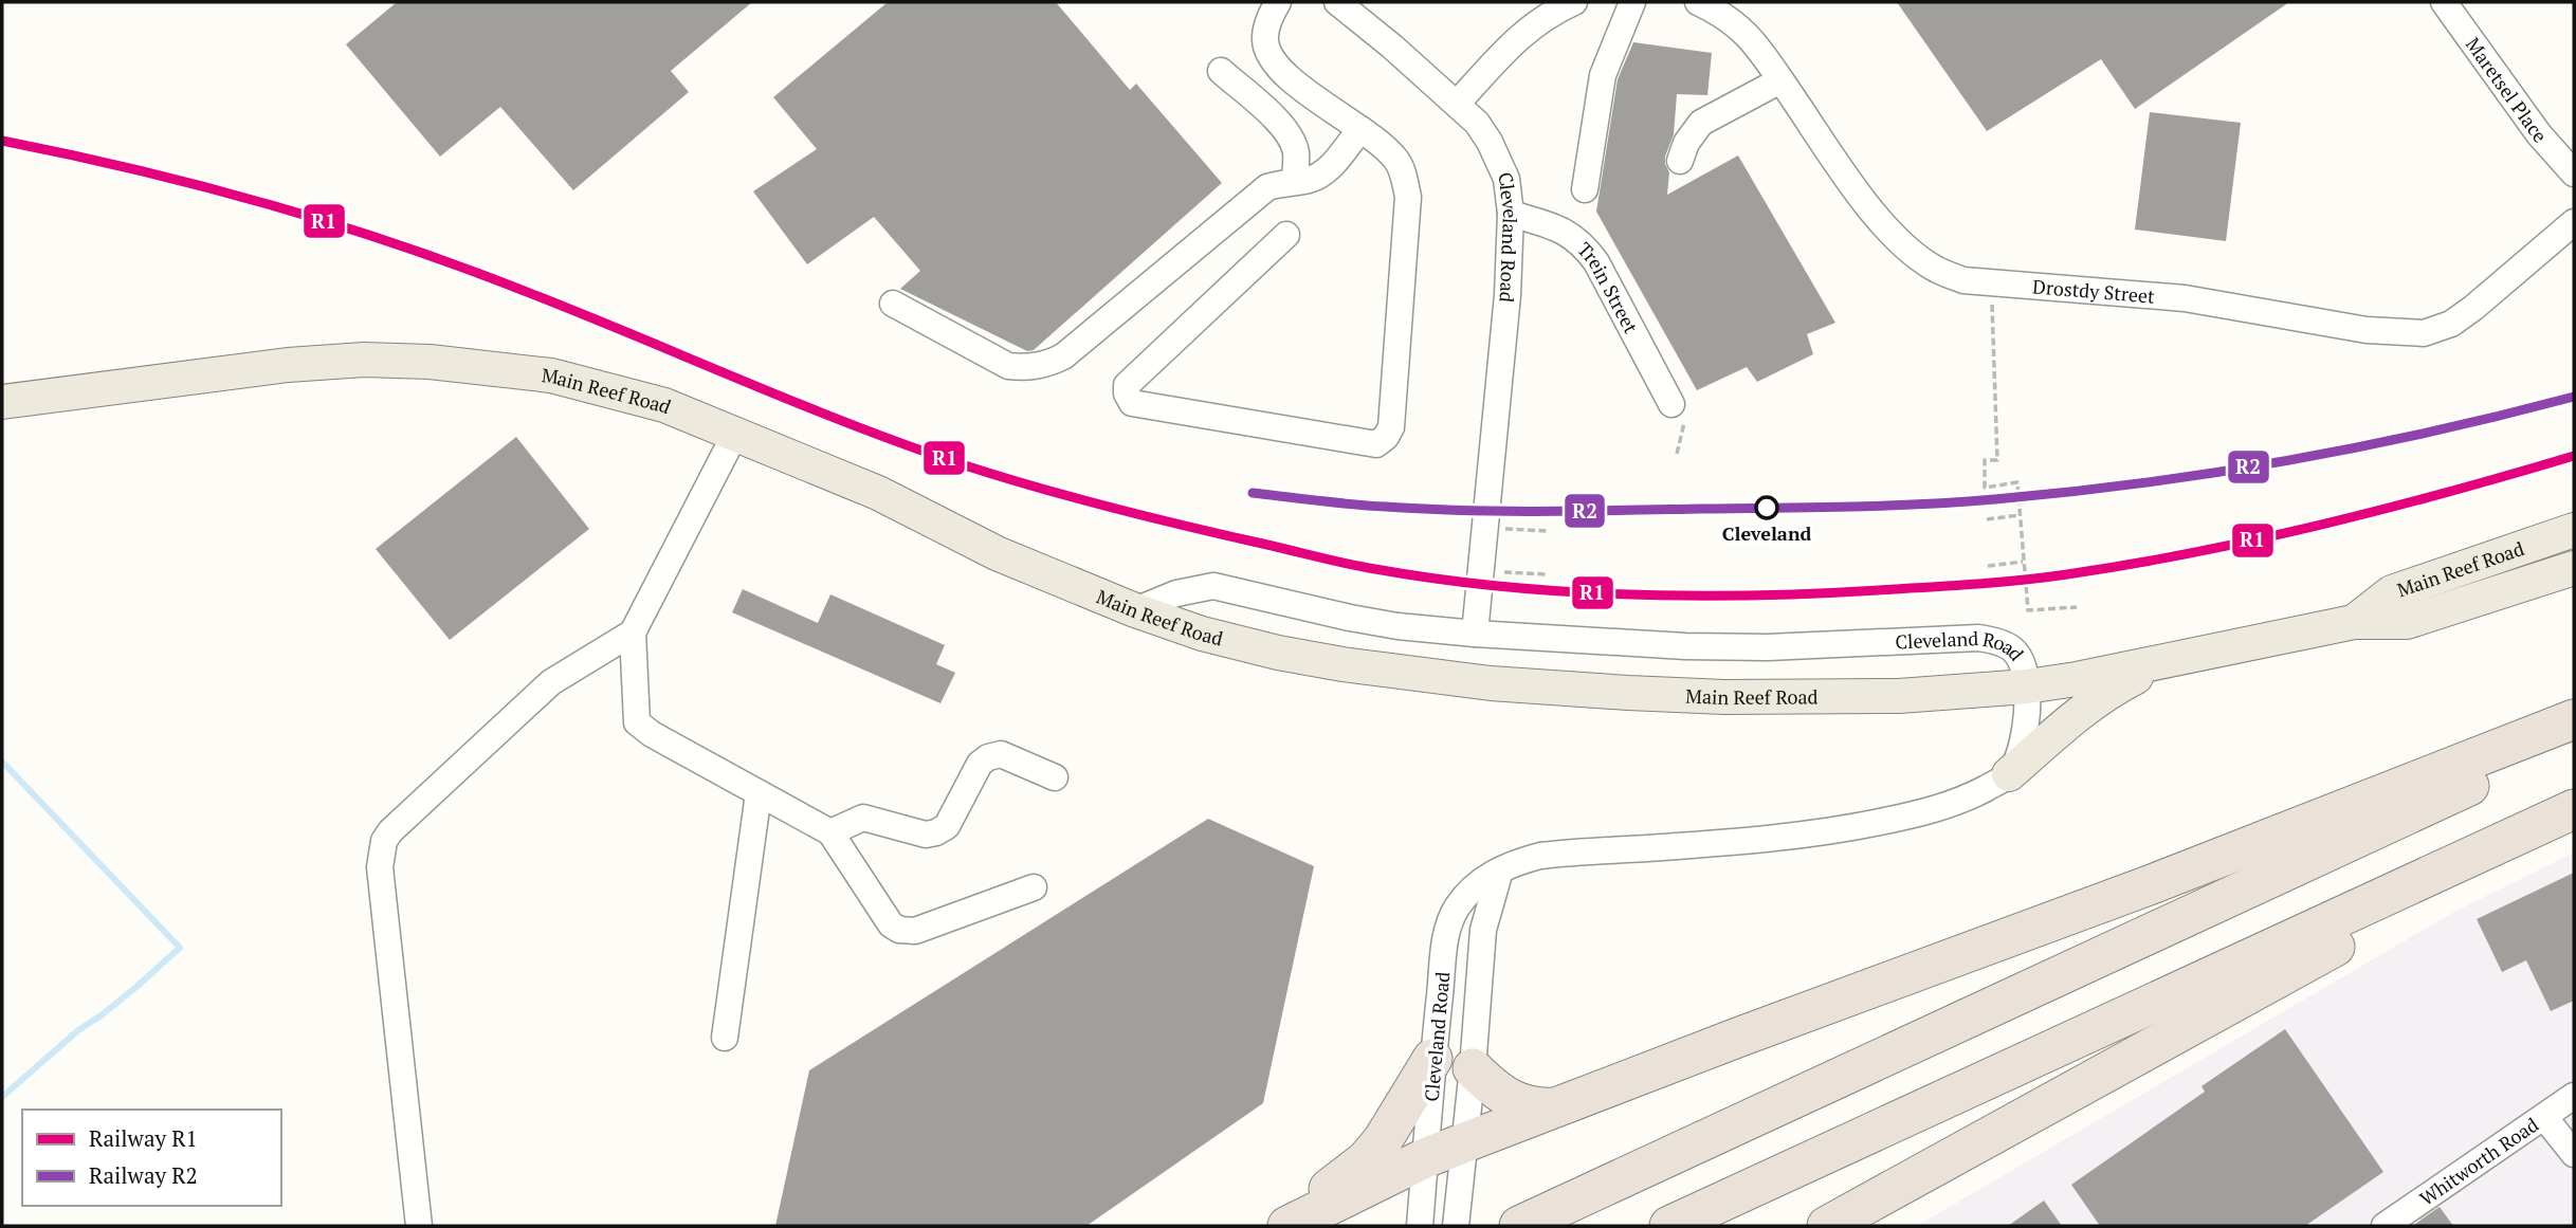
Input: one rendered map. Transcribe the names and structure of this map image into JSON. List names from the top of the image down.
{
  "streets": {
    "main road": ["Main Reef Road"],
    "street": [
      "Maretsel Place",
      "Cleveland Road",
      "Trein Street",
      "Drostdy Street",
      "Whitworth Road"
    ]
  },
  "crossings": [
    ["Cleveland Road", "Trein Street"],
    ["Cleveland Road", "Main Reef Road"]
  ],
  "places": ["Cleveland"],
  "lines": ["rail line R1", "rail line R2"],
  "legend": ["Railway R1", "Railway R2"]
}
